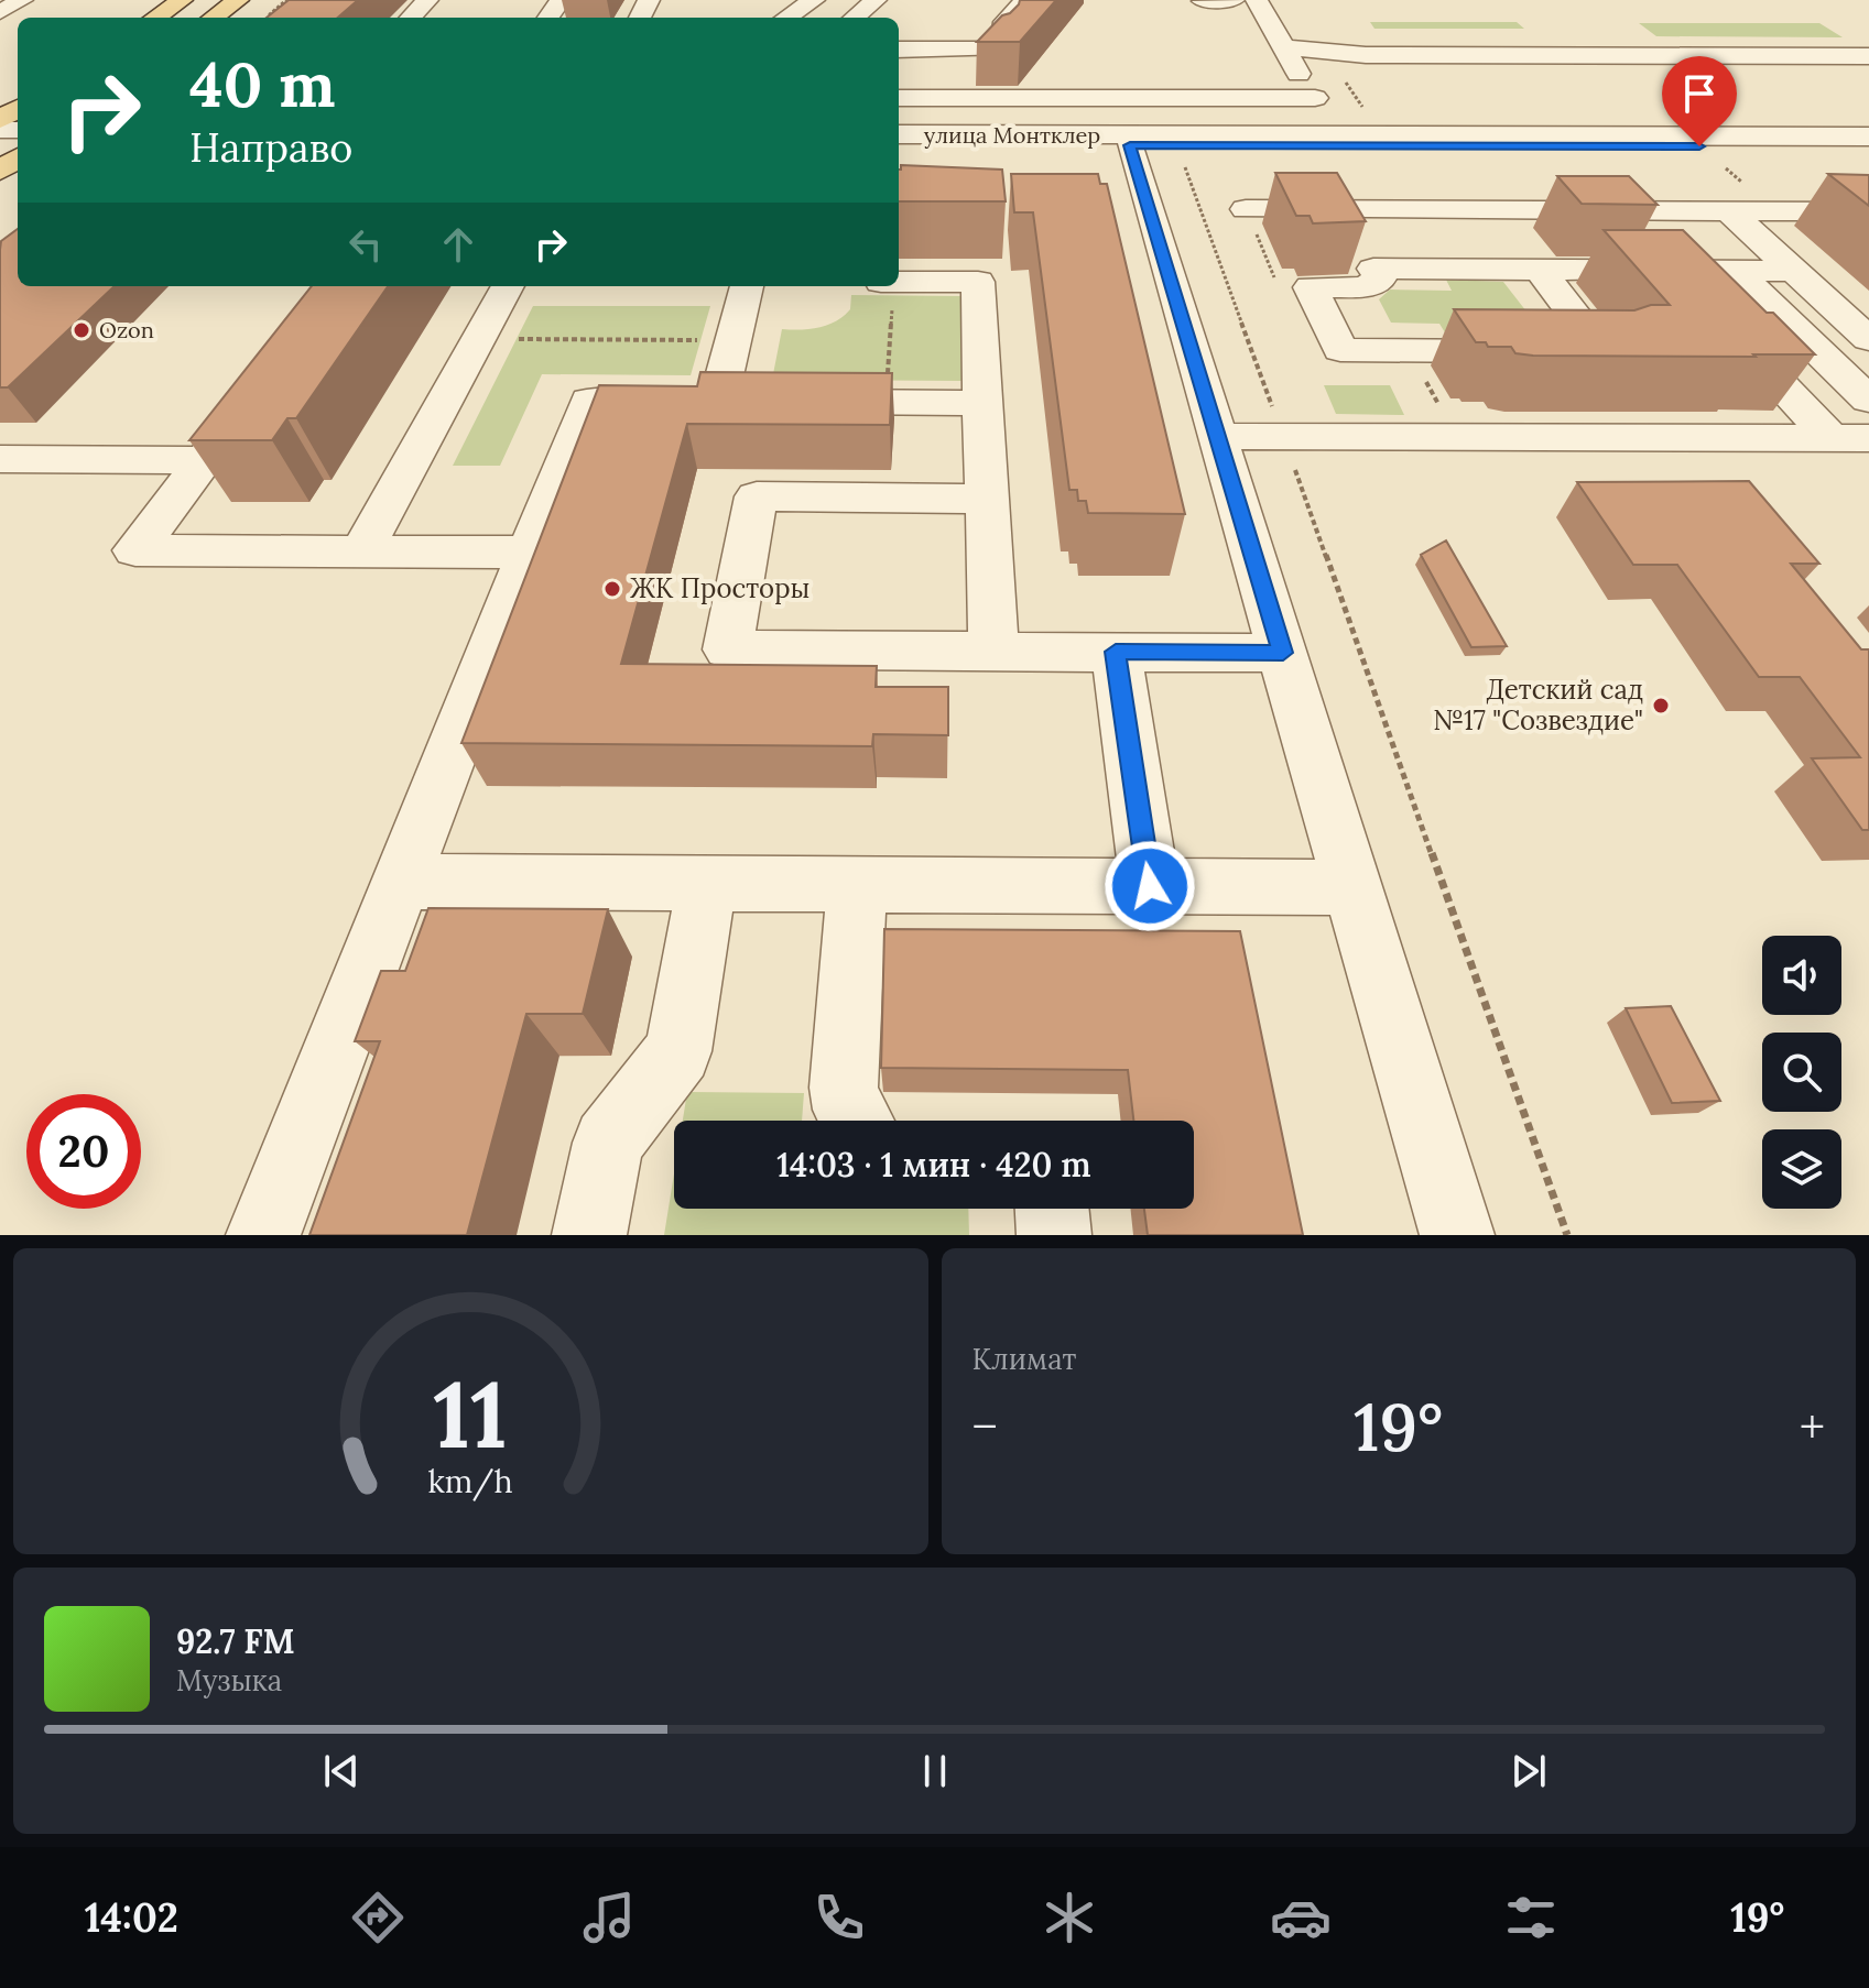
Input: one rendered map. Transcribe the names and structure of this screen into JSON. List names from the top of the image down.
{
  "streets": {
    "street": ["улица Монтклер"]
  },
  "places": ["Ozon", "ЖК Просторы", "Детский сад №17 \"Созвездие\""],
  "page": {
    "turn": ["40 m", "Направо"],
    "limit": "20",
    "trip": "14:03 · 1 мин · 420 m",
    "tile": "Климат",
    "heat": ["−", "19°", "+"],
    "song": ["92.7 FM", "Музыка"],
    "tabs": ["14:02", "19°"],
    "gauge": ["11", "km/h"]
  }
}
